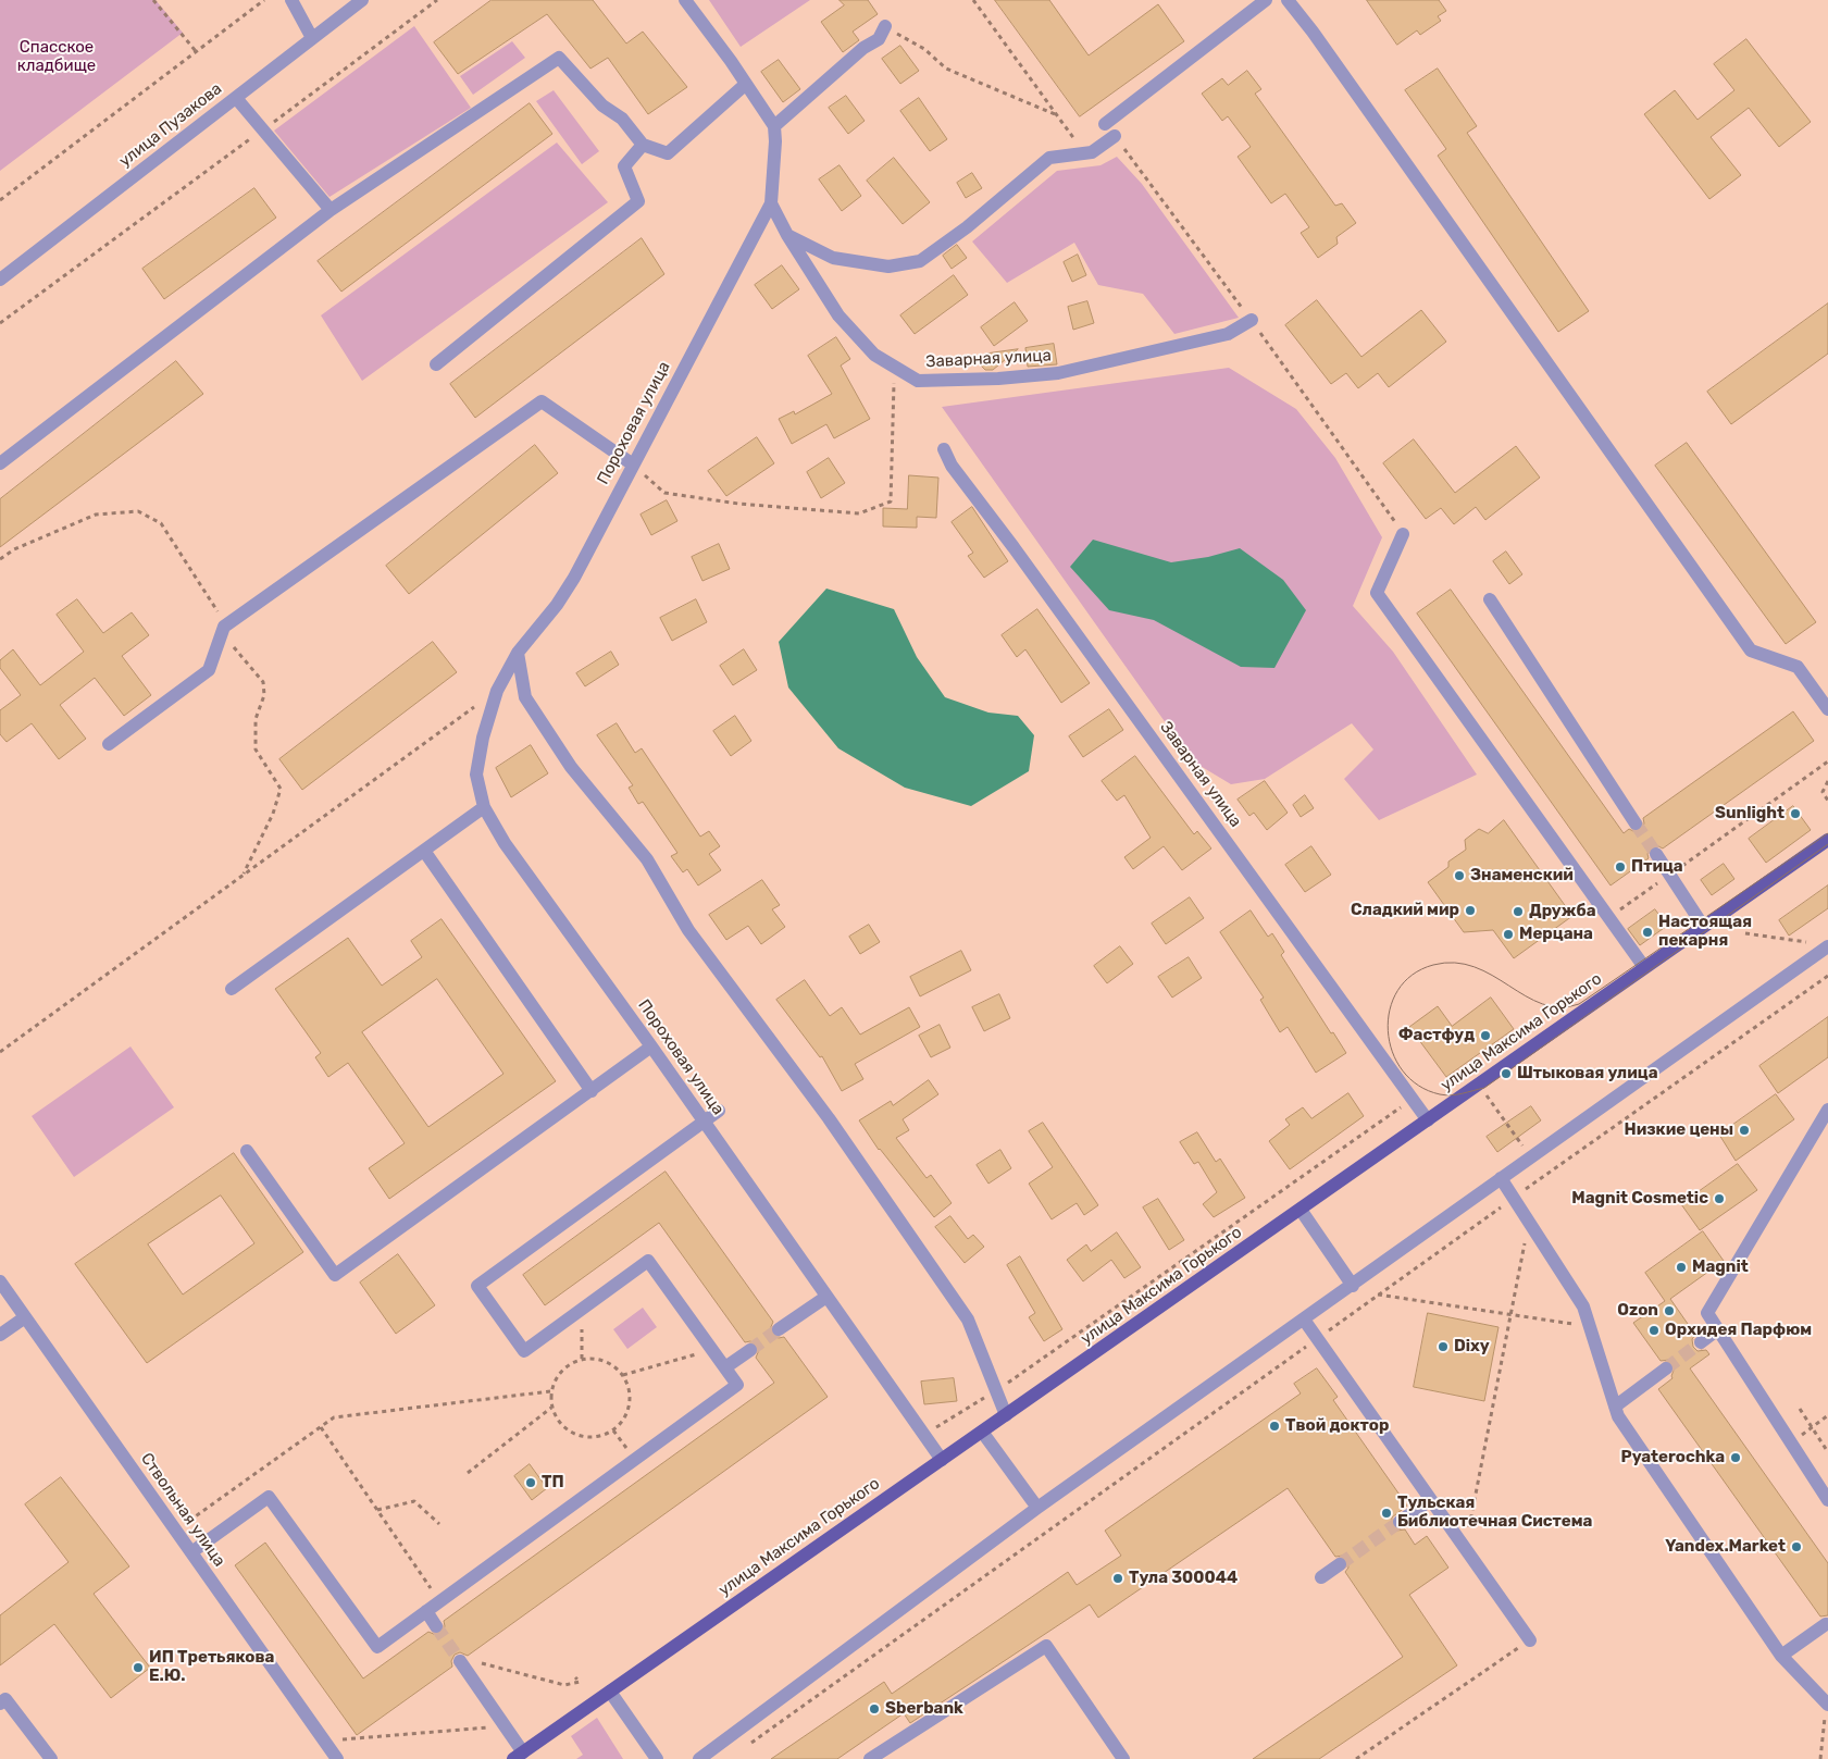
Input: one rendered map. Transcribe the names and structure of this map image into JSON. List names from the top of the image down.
{
  "streets": {
    "main road": ["улица Максима Горького"],
    "street": [
      "улица Пузакова",
      "Заварная улица",
      "Пороховая улица",
      "Ствольная улица"
    ]
  },
  "crossings": [
    ["Заварная улица", "Пороховая улица"],
    ["Заварная улица", "улица Максима Горького"],
    ["Пороховая улица", "улица Максима Горького"]
  ],
  "parks": ["Спасское кладбище"],
  "places": [
    "Sunlight",
    "Птица",
    "Знаменский",
    "Сладкий мир",
    "Дружба",
    "Настоящая пекарня",
    "Мерцана",
    "Фастфуд",
    "Штыковая улица",
    "Низкие цены",
    "Magnit Cosmetic",
    "Magnit",
    "Ozon",
    "Орхидея Парфюм",
    "Dixy",
    "Твой доктор",
    "Pyaterochka",
    "ТП",
    "Тульская Библиотечная Система",
    "Yandex.Market",
    "Тула 300044",
    "ИП Третьякова Е.Ю.",
    "Sberbank"
  ]
}
